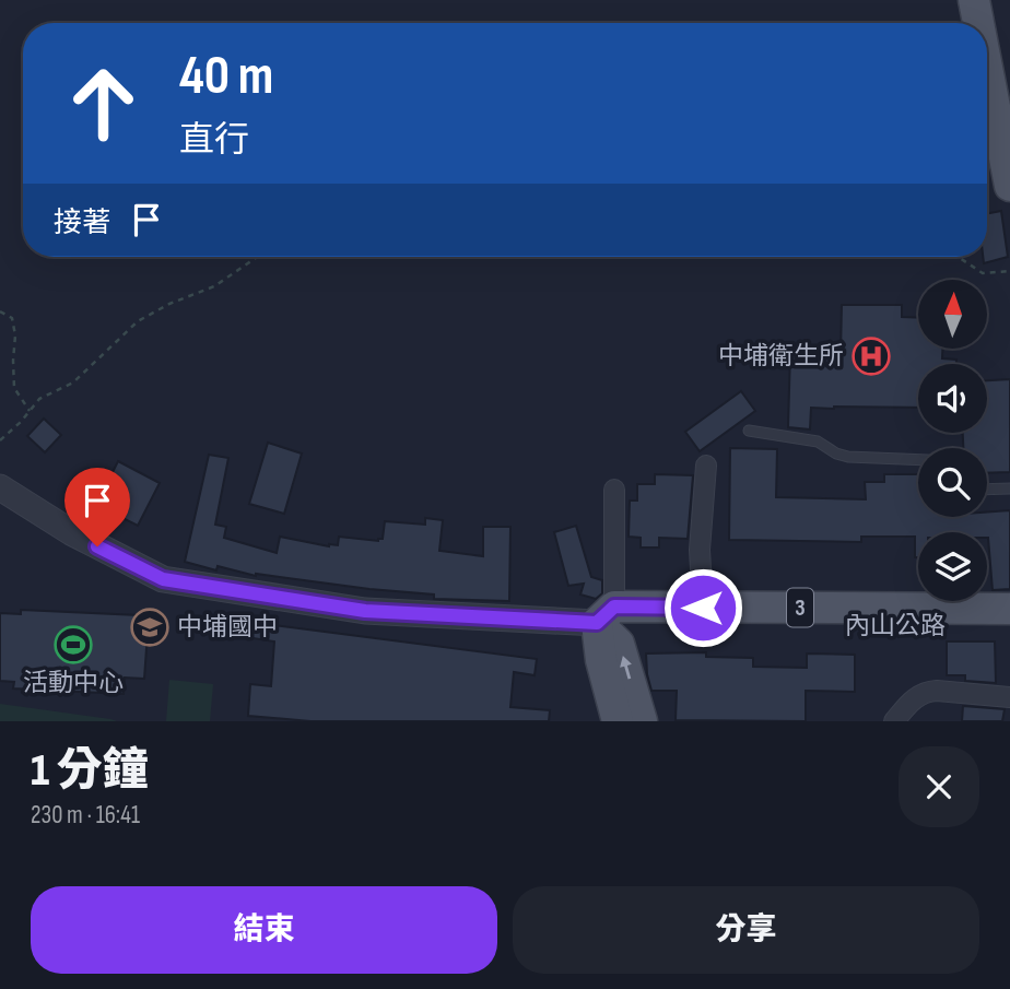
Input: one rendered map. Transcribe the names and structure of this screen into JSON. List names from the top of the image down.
{
  "streets": {
    "main road": ["3", "內山公路"]
  },
  "places": {
    "hospital": ["中埔衛生所"],
    "school or university": ["中埔國中"],
    "sports": ["活動中心"]
  },
  "north": "top",
  "page": {
    "turn": ["40 m", "直行"],
    "then": "接著",
    "heading": ["1 分鐘", "230 m · 16:41"],
    "buttons": ["結束", "分享"]
  }
}
